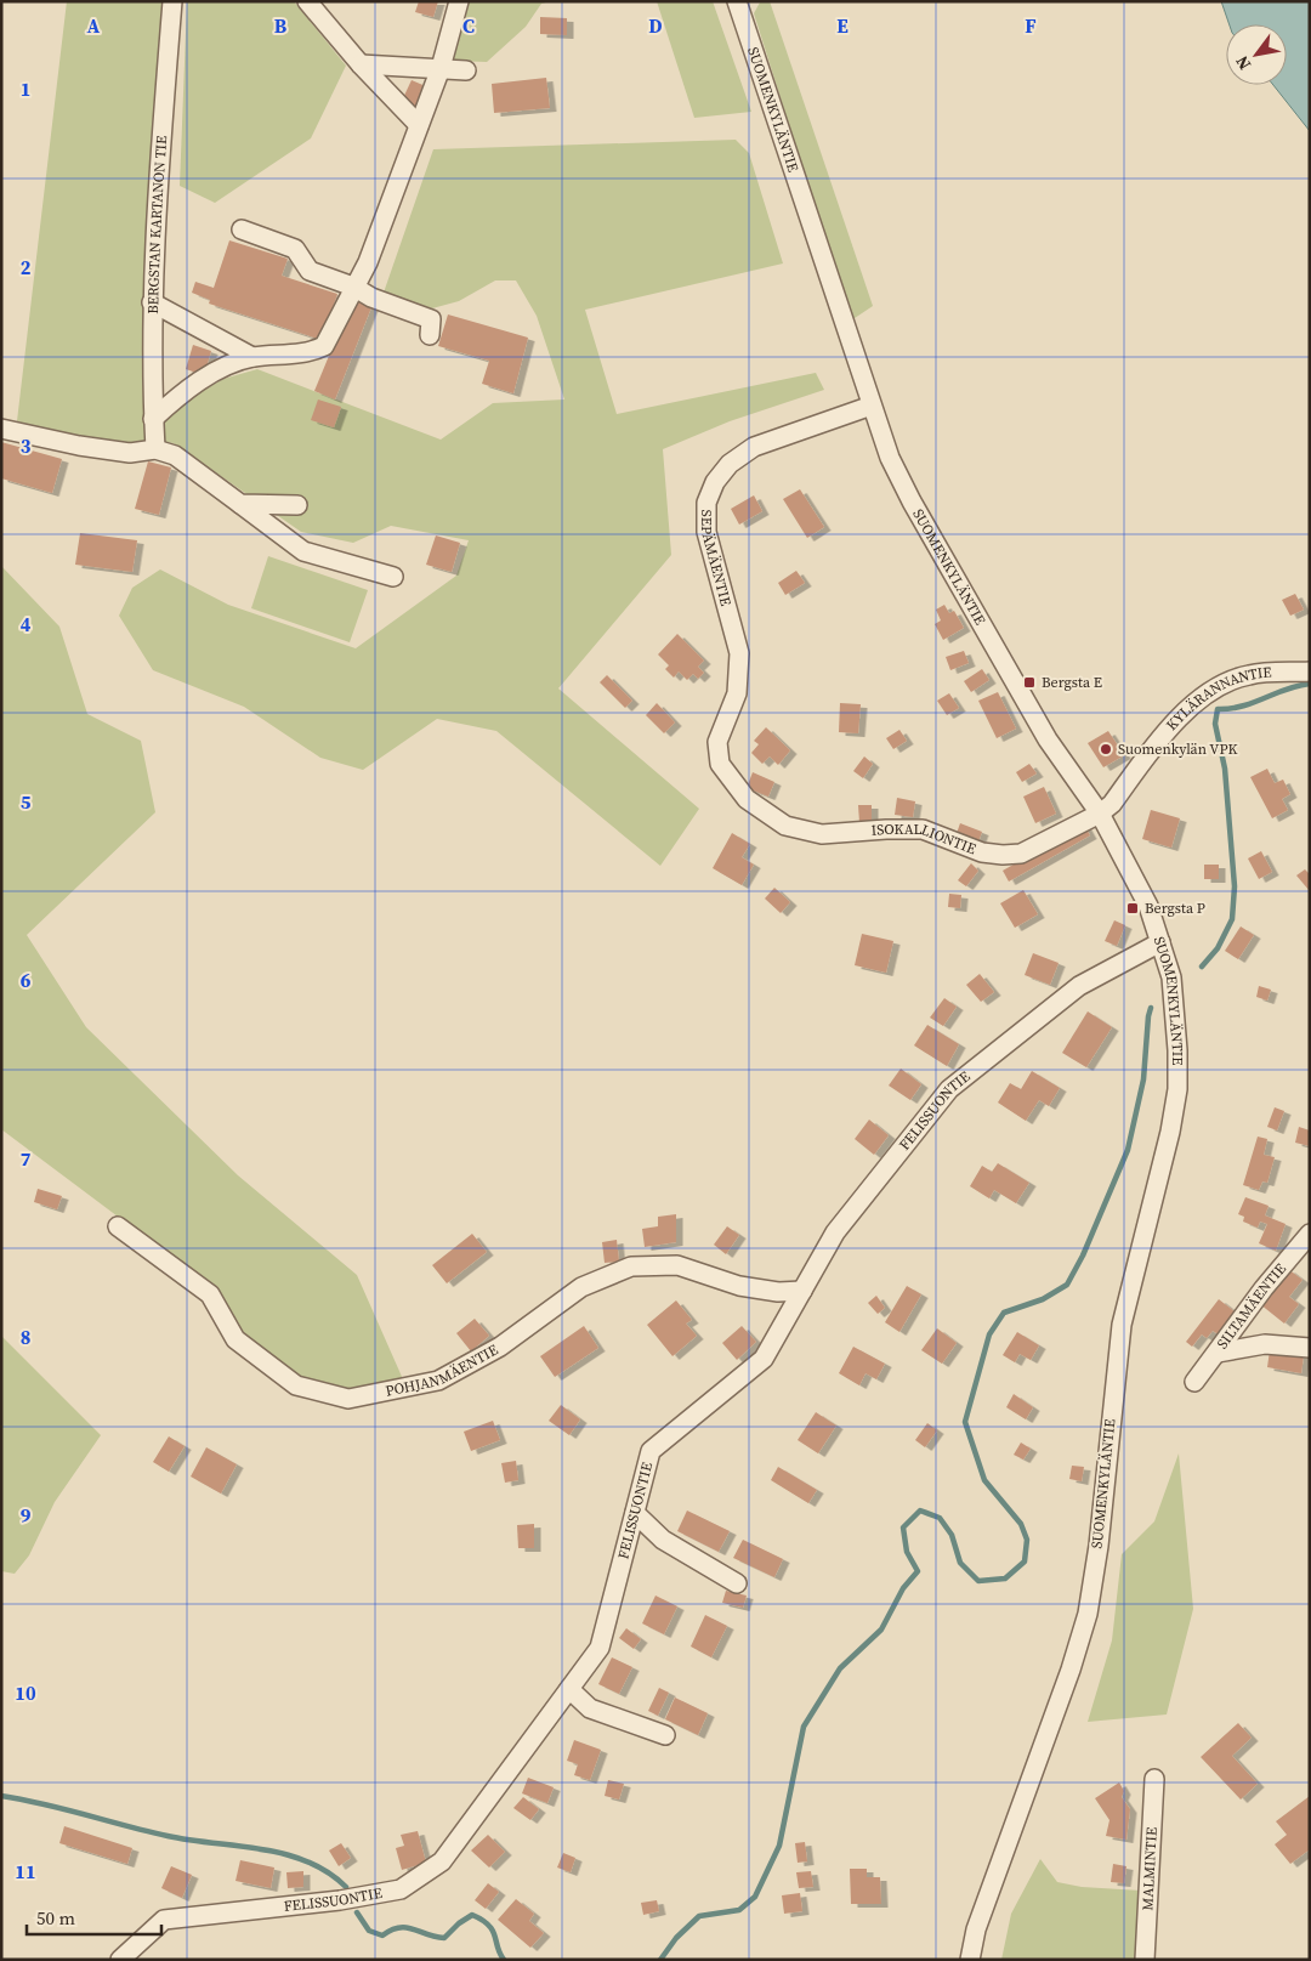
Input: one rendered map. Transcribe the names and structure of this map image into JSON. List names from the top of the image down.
{
  "streets": {
    "street": [
      "SUOMENKYLÄNTIE",
      "BERGSTAN KARTANON TIE",
      "SEPÄMÄENTIE",
      "KYLÄRANNANTIE",
      "ISOKALLIONTIE",
      "FELISSUONTIE",
      "SILTAMÄENTIE",
      "POHJANMÄENTIE",
      "MALMINTIE"
    ]
  },
  "crossings": [
    ["SUOMENKYLÄNTIE", "SEPÄMÄENTIE"],
    ["SUOMENKYLÄNTIE", "KYLÄRANNANTIE"],
    ["SUOMENKYLÄNTIE", "ISOKALLIONTIE"],
    ["SUOMENKYLÄNTIE", "FELISSUONTIE"],
    ["SEPÄMÄENTIE", "ISOKALLIONTIE"],
    ["KYLÄRANNANTIE", "ISOKALLIONTIE"],
    ["FELISSUONTIE", "POHJANMÄENTIE"]
  ],
  "places": {
    "transit": ["Bergsta E", "Bergsta P"],
    "other": ["Suomenkylän VPK"]
  },
  "scale_bar": "50 m",
  "north": "bottom left",
  "grid": {
    "columns": [
      "A",
      "B",
      "C",
      "D",
      "E",
      "F"
    ],
    "rows": [
      "1",
      "2",
      "3",
      "4",
      "5",
      "6",
      "7",
      "8",
      "9",
      "10",
      "11"
    ]
  }
}
